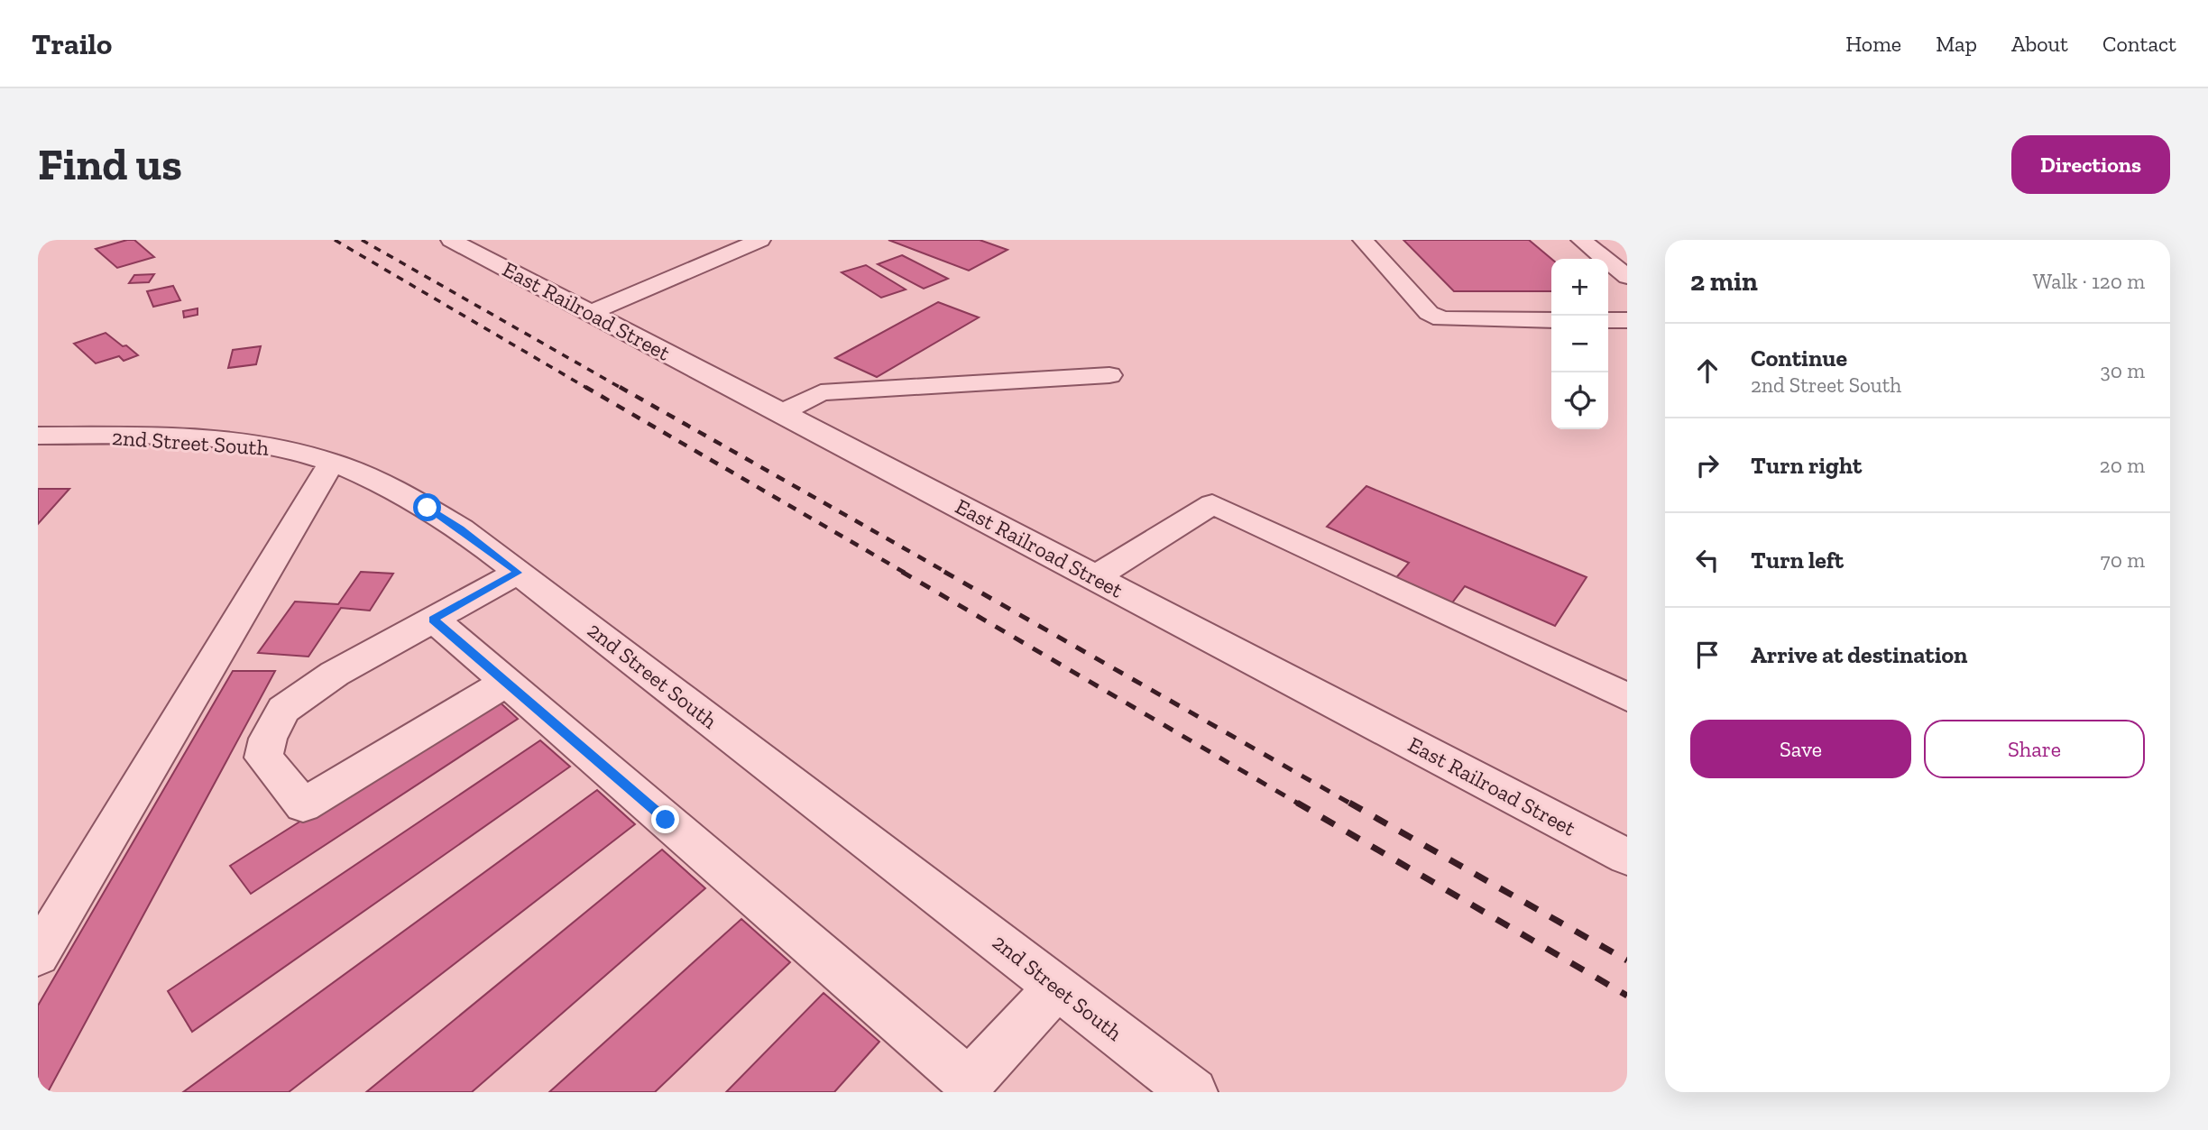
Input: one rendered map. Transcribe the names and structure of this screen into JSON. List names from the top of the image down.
{
  "streets": {
    "street": ["East Railroad Street", "2nd Street South"]
  },
  "page": {
    "header": "Trailo",
    "nav": [
      "Home",
      "Map",
      "About",
      "Contact"
    ],
    "buttons": [
      "Directions",
      ["Save", "Share"]
    ],
    "title": "Find us",
    "heading": ["2 min", "Walk · 120 m"],
    "map_buttons": ["+", "−"],
    "list": [
      ["Continue", "2nd Street South", "30 m"],
      ["Turn right", "20 m"],
      ["Turn left", "70 m"],
      "Arrive at destination"
    ]
  }
}
